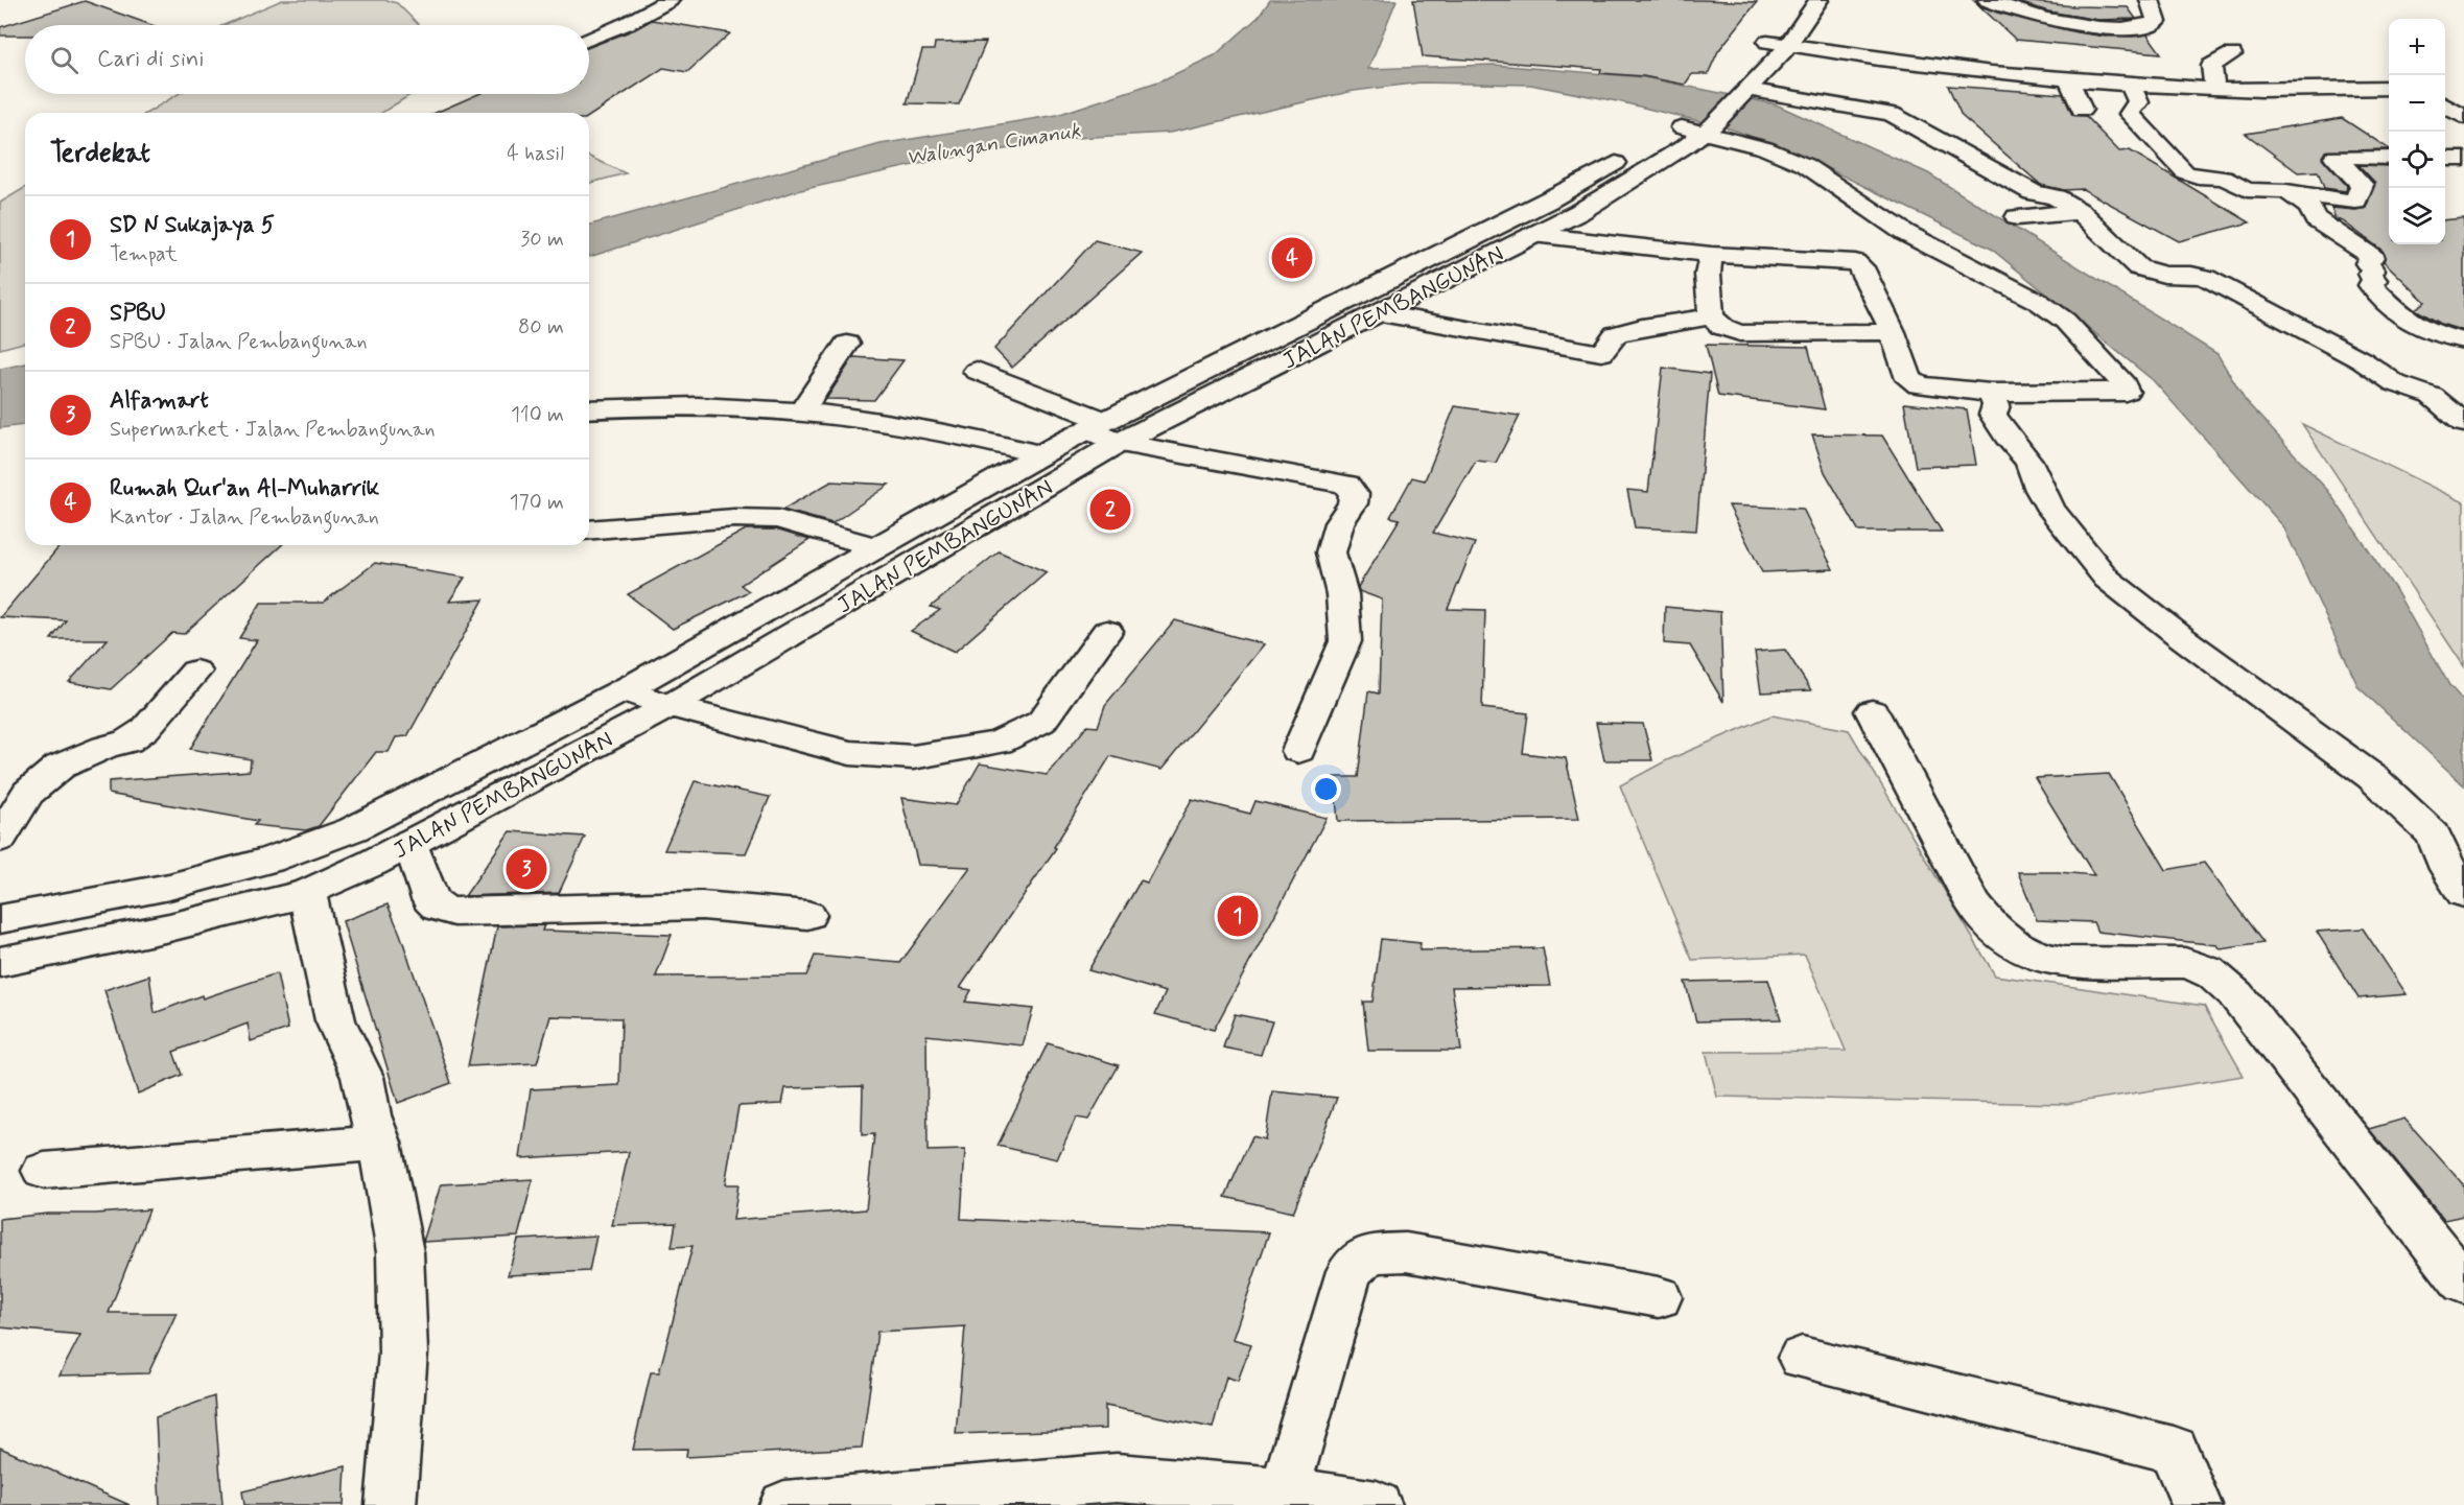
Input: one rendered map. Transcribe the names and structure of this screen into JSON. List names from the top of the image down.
{
  "streets": {
    "street": ["JALAN PEMBANGUNAN"]
  },
  "water": ["Walungan Cimanuk"],
  "page": {
    "map_buttons": ["+", "−"],
    "search": "Cari di sini",
    "heading": ["Terdekat", "4 hasil"],
    "list": [
      {
        "mark": "1",
        "name": "SD N Sukajaya 5",
        "note": "Tempat",
        "value": "30 m"
      },
      {
        "mark": "2",
        "name": "SPBU",
        "note": "SPBU · Jalan Pembangunan",
        "value": "80 m"
      },
      {
        "mark": "3",
        "name": "Alfamart",
        "note": "Supermarket · Jalan Pembangunan",
        "value": "110 m"
      },
      {
        "mark": "4",
        "name": "Rumah Qur'an Al-Muharrik",
        "note": "Kantor · Jalan Pembangunan",
        "value": "170 m"
      }
    ],
    "pins": [
      "4",
      "2",
      "3",
      "1"
    ]
  }
}
